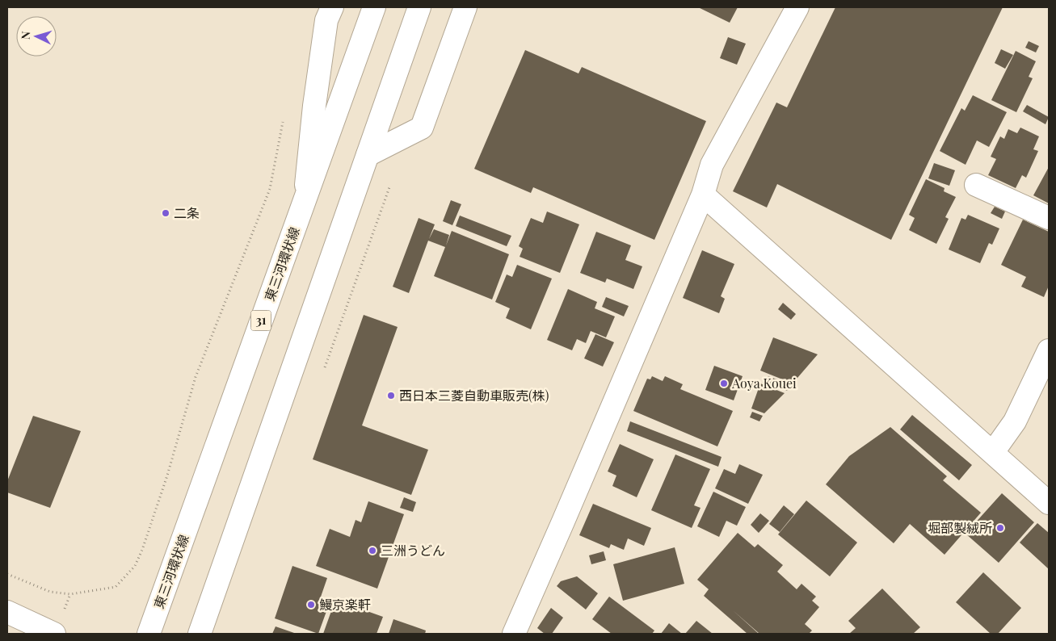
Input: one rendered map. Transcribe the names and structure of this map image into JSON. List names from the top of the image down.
{
  "streets": {
    "street": ["東三河環状線", "31"]
  },
  "places": [
    "二条",
    "Aoya Kouei",
    "西日本三菱自動車販売(株)",
    "堀部製絨所",
    "三洲うどん",
    "鰻京楽軒"
  ],
  "north": "left"
}
